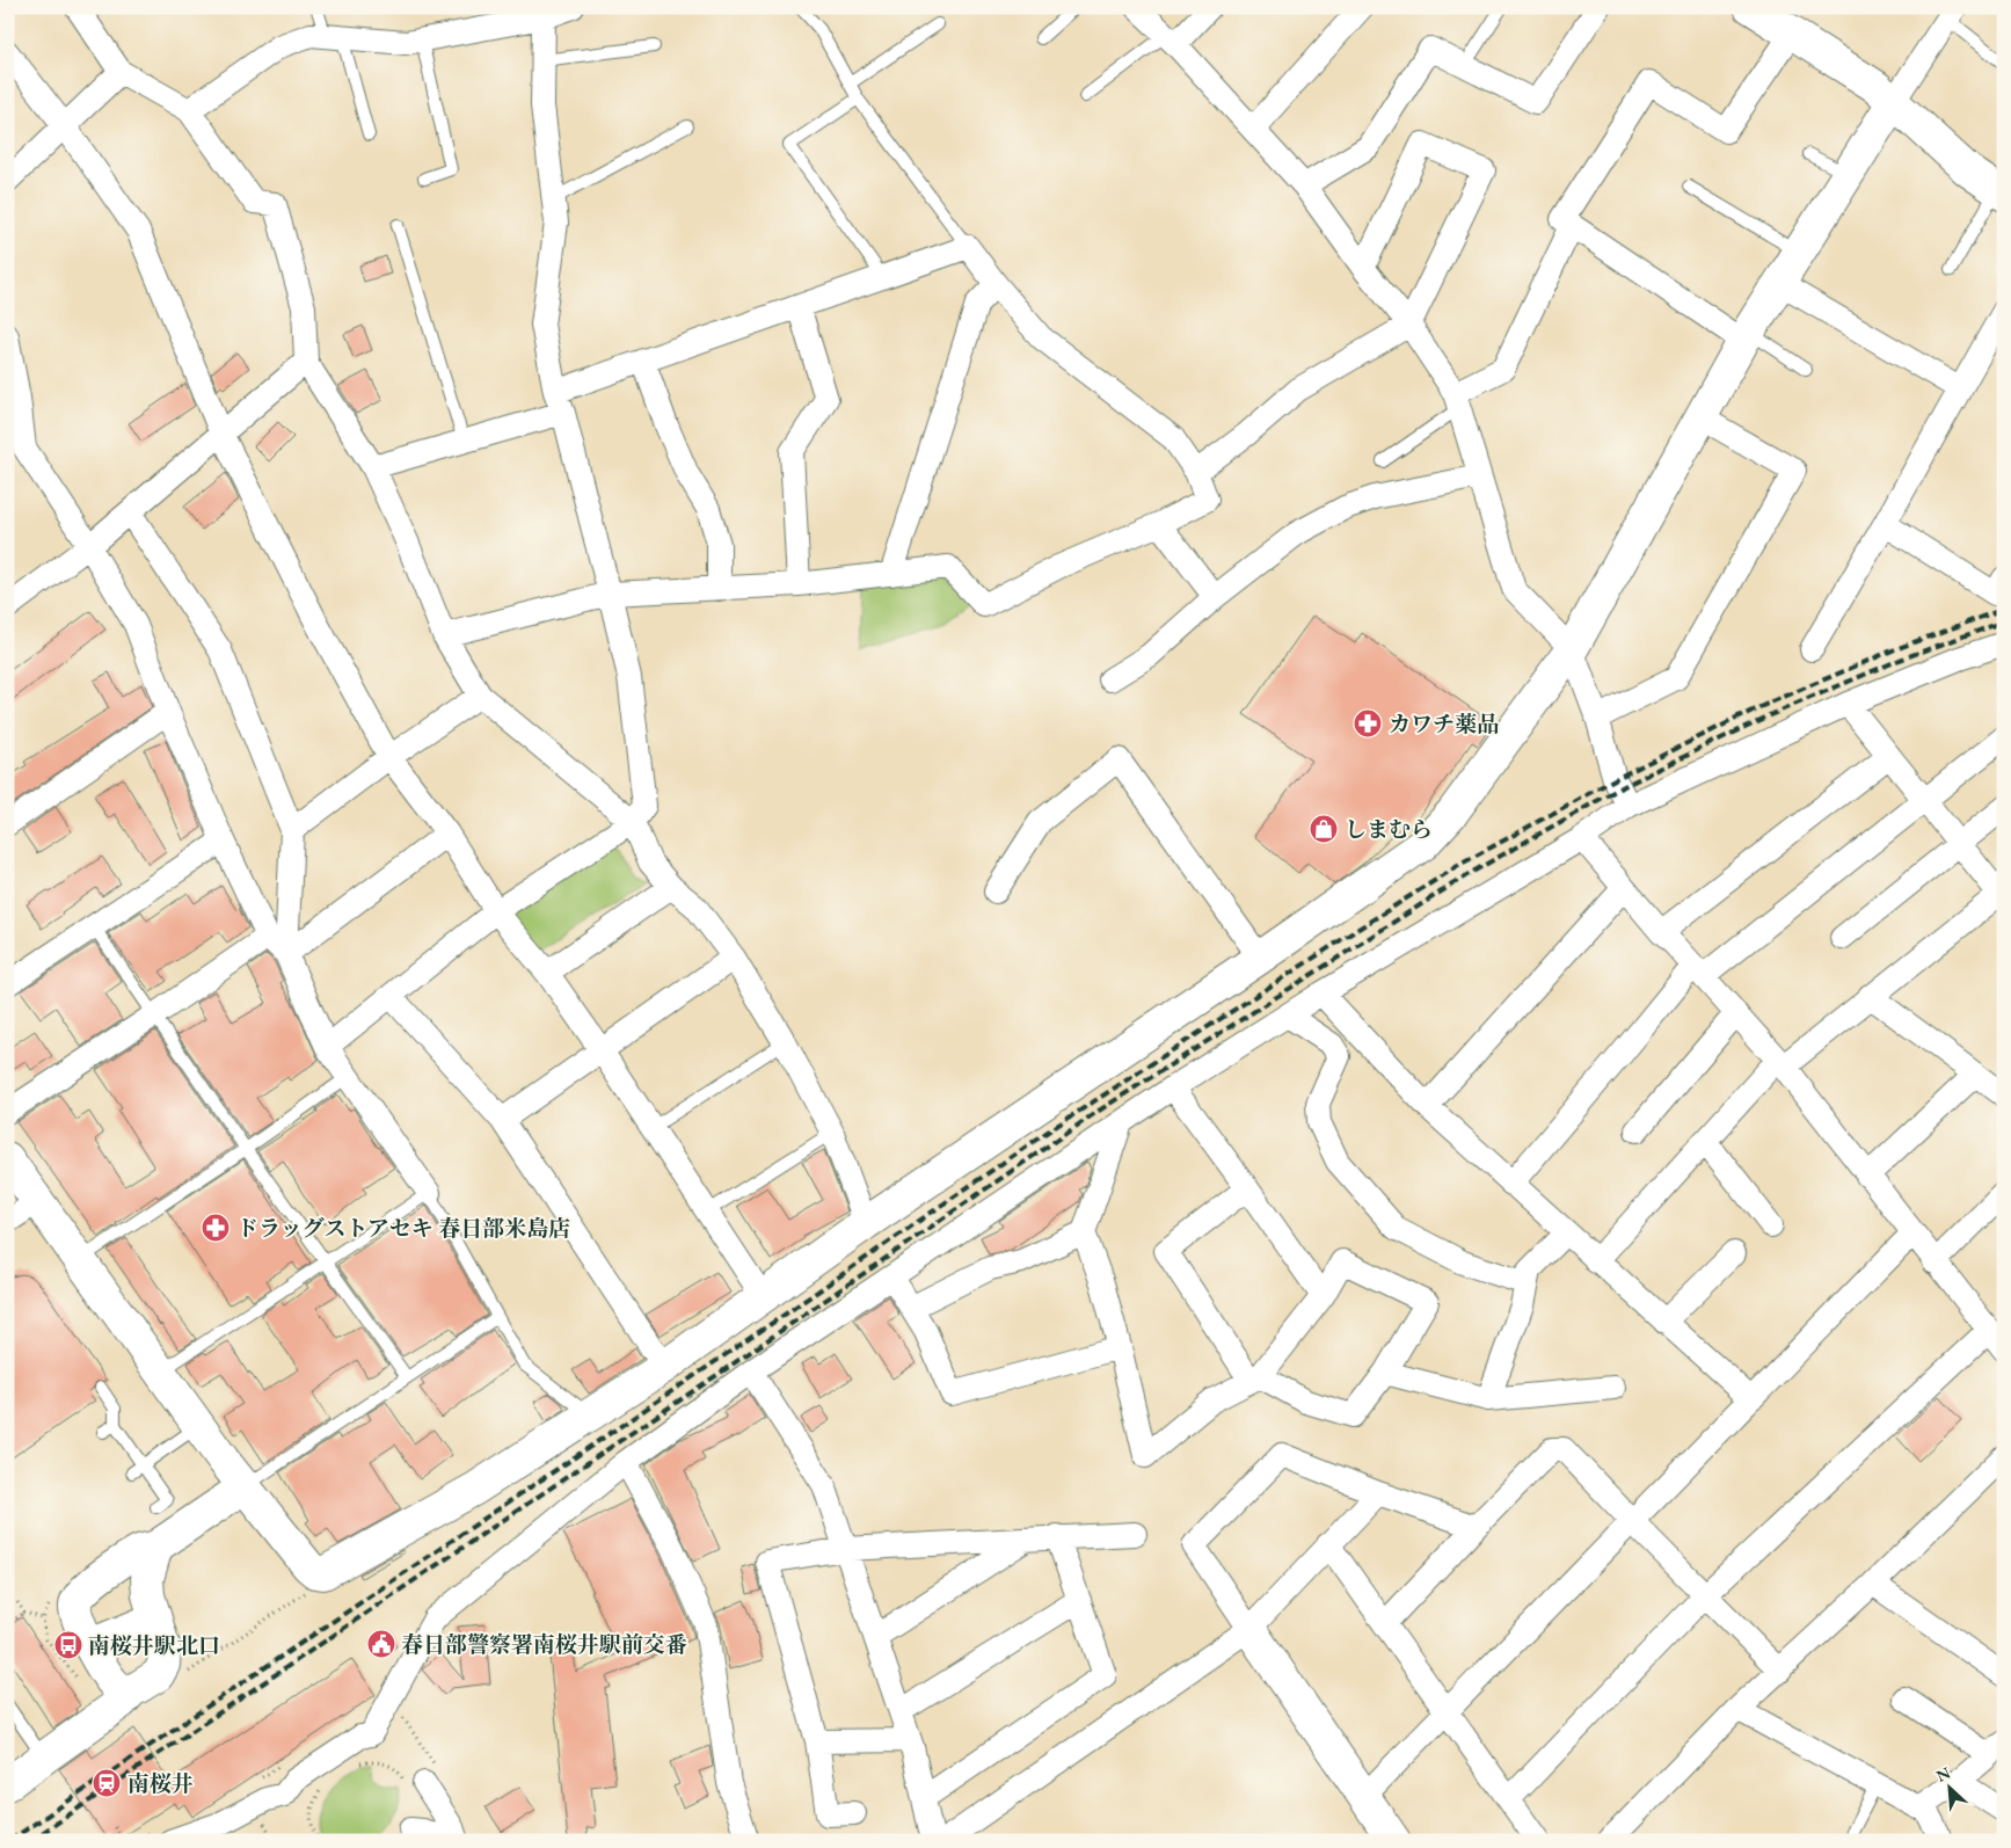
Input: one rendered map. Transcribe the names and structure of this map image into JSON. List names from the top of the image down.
{
  "places": {
    "pharmacy": ["カワチ薬品", "ドラッグストアセキ 春日部米島店"],
    "shop": ["しまむら"],
    "public building": ["春日部警察署南桜井駅前交番"],
    "bus stop": ["南桜井駅北口"],
    "station": ["南桜井"]
  },
  "north": "top left"
}
